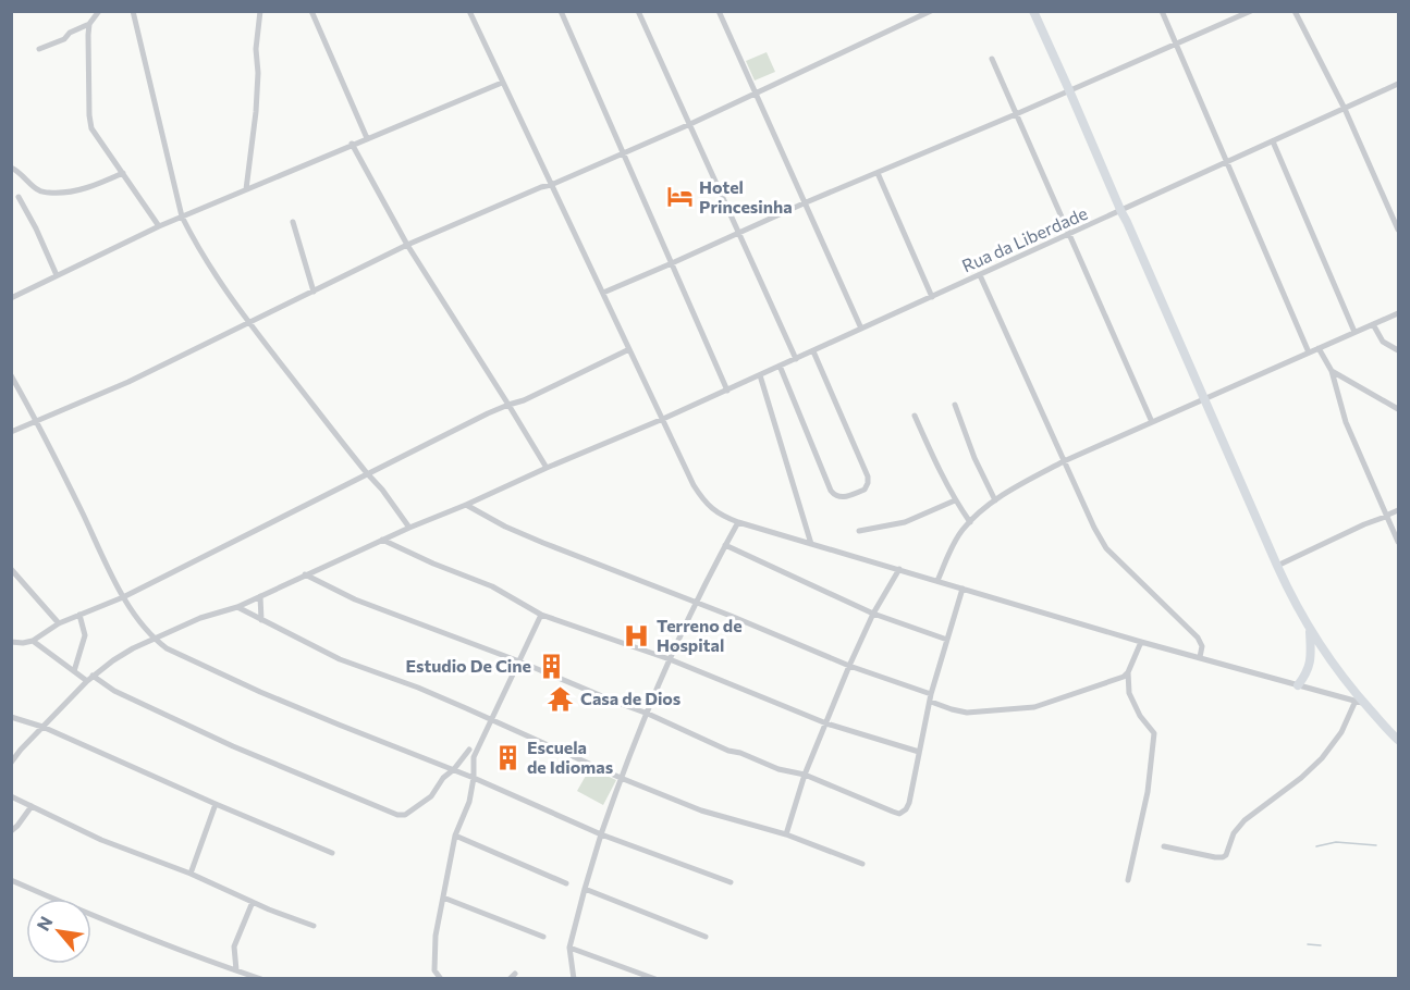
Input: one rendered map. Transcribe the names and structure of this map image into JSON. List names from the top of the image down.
{
  "streets": {
    "street": ["Rua da Liberdade"]
  },
  "places": {
    "hotel": ["Hotel Princesinha"],
    "hospital": ["Terreno de Hospital"],
    "building": ["Estudio De Cine", "Escuela de Idiomas"],
    "temple": ["Casa de Dios"]
  },
  "north": "top left"
}
